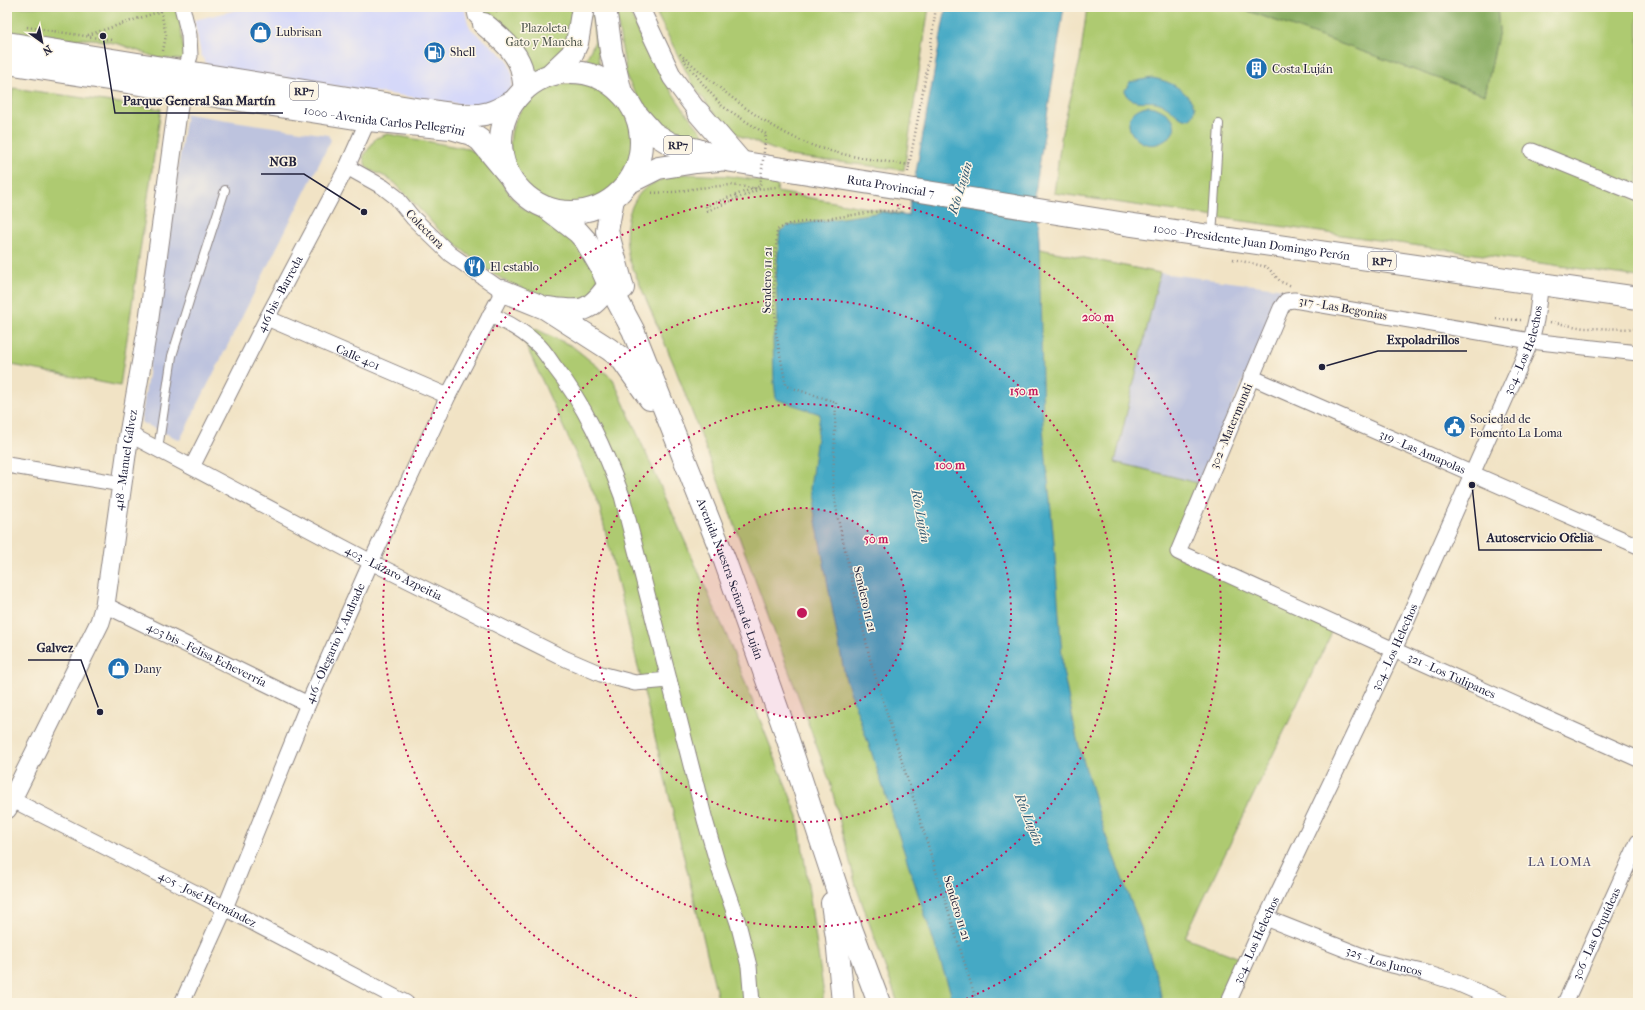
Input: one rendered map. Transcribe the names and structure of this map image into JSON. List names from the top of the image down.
{
  "streets": {
    "main road": [
      "RP7",
      "1000 - Avenida Carlos Pellegrini",
      "Ruta Provincial 7",
      "1000 - Presidente Juan Domingo Perón",
      "Avenida Nuestra Señora de Luján"
    ],
    "street": [
      "Colectora",
      "416 bis - Barreda",
      "317 - Las Begonias",
      "304 - Los Helechos",
      "Calle 401",
      "302 - Matermundi",
      "319 - Las Amapolas",
      "418 - Manuel Gálvez",
      "403 - Lázaro Azpeitia",
      "416 - Olegario V. Andrade",
      "403 bis - Felisa Echeverría",
      "321 - Los Tulipanes",
      "405 - José Hernández",
      "306 - Las Orquídeas",
      "325 - Los Juncos"
    ],
    "path": ["Sendero 11 21"]
  },
  "crossings": [
    ["RP7", "1000 - Avenida Carlos Pellegrini"],
    ["RP7", "Ruta Provincial 7"],
    ["RP7", "Avenida Nuestra Señora de Luján"],
    ["1000 - Avenida Carlos Pellegrini", "Ruta Provincial 7"],
    ["1000 - Avenida Carlos Pellegrini", "416 bis - Barreda"],
    ["1000 - Avenida Carlos Pellegrini", "418 - Manuel Gálvez"],
    ["1000 - Avenida Carlos Pellegrini", "Avenida Nuestra Señora de Luján"],
    ["Ruta Provincial 7", "1000 - Presidente Juan Domingo Perón"],
    ["Ruta Provincial 7", "Avenida Nuestra Señora de Luján"],
    ["Colectora", "416 bis - Barreda"],
    ["Colectora", "416 - Olegario V. Andrade"],
    ["1000 - Presidente Juan Domingo Perón", "304 - Los Helechos"],
    ["416 bis - Barreda", "Calle 401"],
    ["416 bis - Barreda", "403 - Lázaro Azpeitia"],
    ["317 - Las Begonias", "304 - Los Helechos"],
    ["317 - Las Begonias", "302 - Matermundi"],
    ["304 - Los Helechos", "319 - Las Amapolas"],
    ["304 - Los Helechos", "321 - Los Tulipanes"],
    ["304 - Los Helechos", "325 - Los Juncos"],
    ["Calle 401", "416 - Olegario V. Andrade"],
    ["302 - Matermundi", "319 - Las Amapolas"],
    ["302 - Matermundi", "321 - Los Tulipanes"],
    ["418 - Manuel Gálvez", "403 - Lázaro Azpeitia"],
    ["418 - Manuel Gálvez", "403 bis - Felisa Echeverría"],
    ["418 - Manuel Gálvez", "405 - José Hernández"],
    ["403 - Lázaro Azpeitia", "416 - Olegario V. Andrade"],
    ["416 - Olegario V. Andrade", "403 bis - Felisa Echeverría"],
    ["416 - Olegario V. Andrade", "405 - José Hernández"]
  ],
  "districts": ["LA LOMA"],
  "water": ["Río Luján"],
  "parks": ["Plazoleta Gato y Mancha"],
  "places": {
    "shop": ["Lubrisan", "Dany"],
    "other": [
      "Parque General San Martín",
      "NGB",
      "Expoladrillos",
      "Autoservicio Ofelia",
      "Galvez"
    ],
    "fuel station": ["Shell"],
    "building": ["Costa Luján"],
    "restaurant": ["El establo"],
    "public building": ["Sociedad de Fomento La Loma"]
  },
  "north": "bottom right",
  "rings": [
    "200 m",
    "150 m",
    "100 m",
    "50 m"
  ]
}
